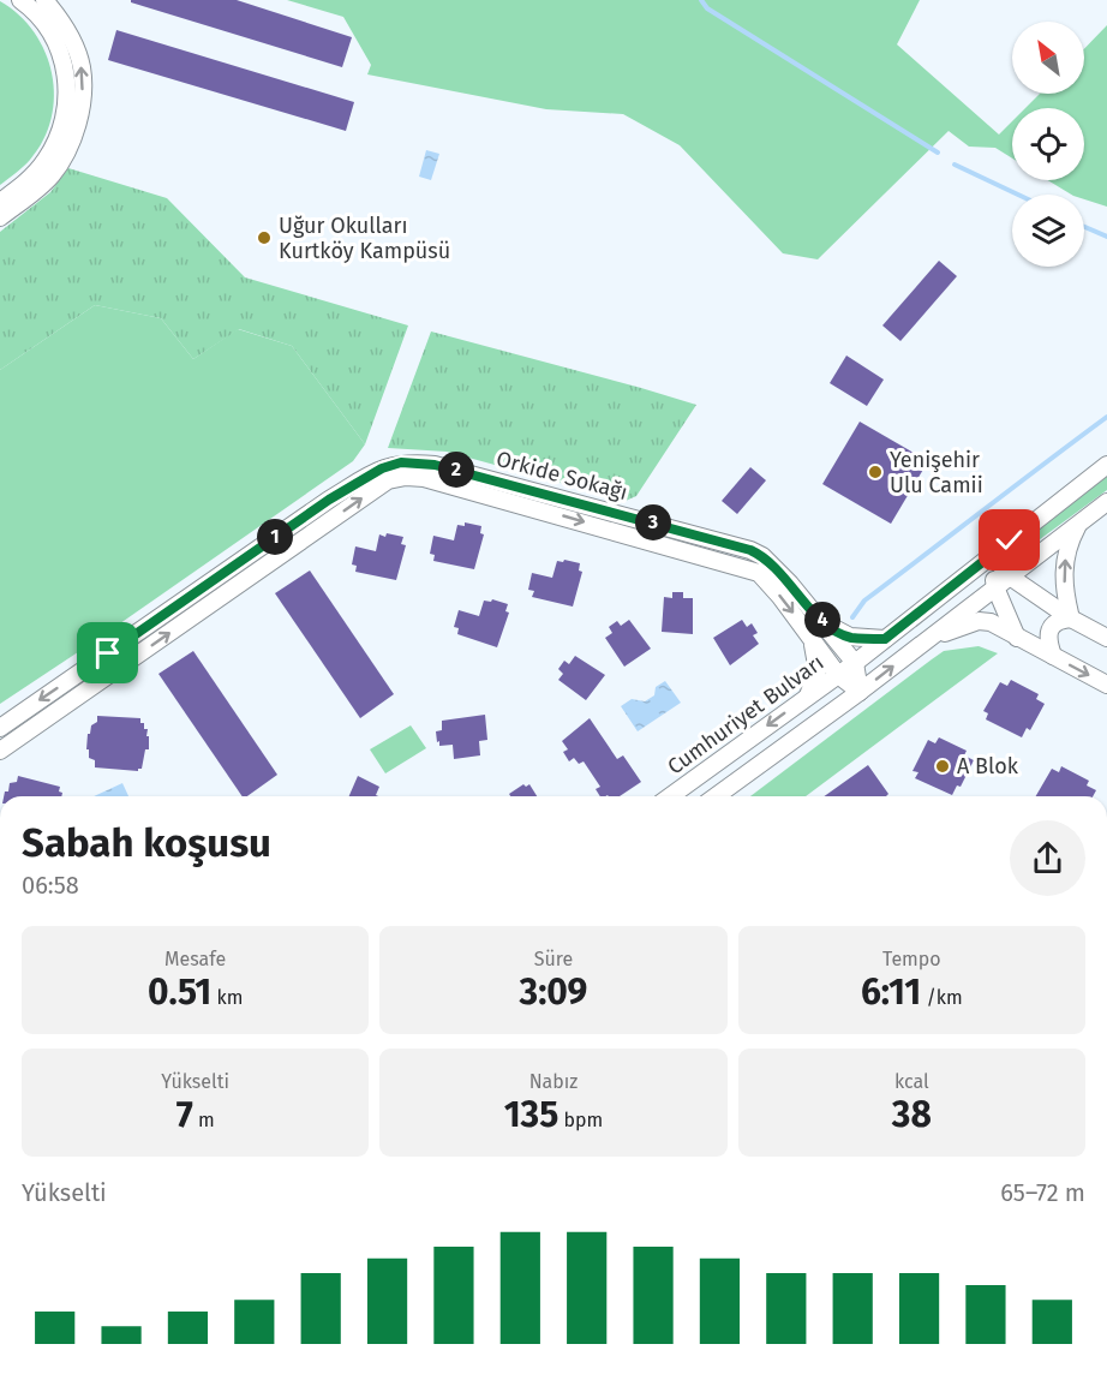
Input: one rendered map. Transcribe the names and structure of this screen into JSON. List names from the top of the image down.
{
  "streets": {
    "street": ["Orkide Sokağı", "Cumhuriyet Bulvarı"]
  },
  "places": ["Uğur Okulları Kurtköy Kampüsü", "Yenişehir Ulu Camii", "A Blok"],
  "north": "top left",
  "page": {
    "pins": [
      "2",
      "3",
      "1",
      "4"
    ],
    "heading": ["Sabah koşusu", "06:58"],
    "stats": [
      ["Mesafe", "0.51 km"],
      ["Süre", "3:09"],
      ["Tempo", "6:11 /km"],
      ["Yükselti", "7 m"],
      ["Nabız", "135 bpm"],
      ["kcal", "38"]
    ],
    "chart": ["Yükselti", "65–72 m"]
  }
}
